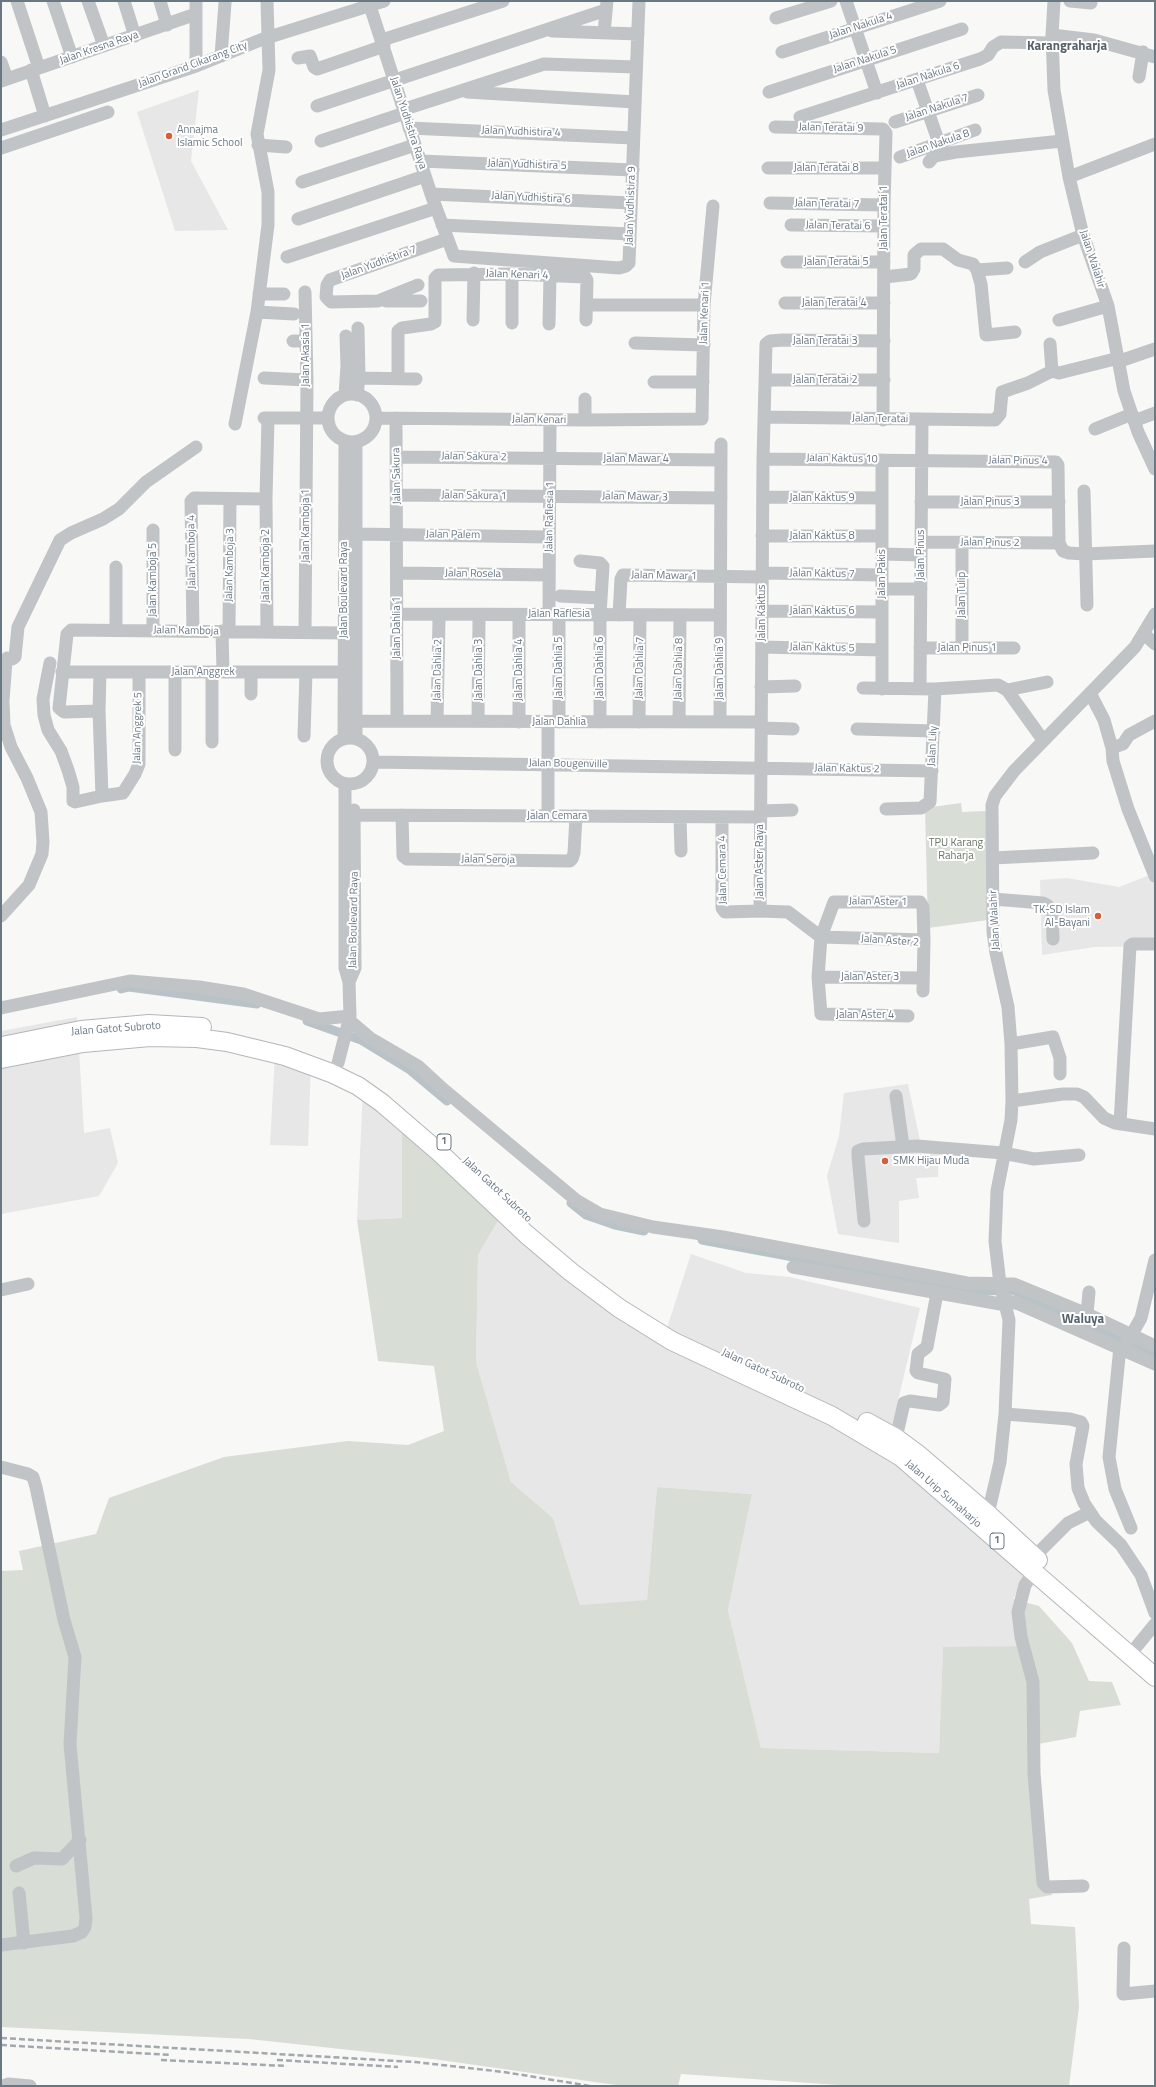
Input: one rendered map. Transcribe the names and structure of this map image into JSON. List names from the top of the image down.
{
  "streets": {
    "highway": ["Jalan Gatot Subroto", "1", "Jalan Urip Sumaharjo"],
    "street": [
      "Jalan Nakula 4",
      "Jalan Kresna Raya",
      "Jalan Nakula 5",
      "Jalan Grand Cikarang City",
      "Jalan Nakula 6",
      "Jalan Nakula 7",
      "Jalan Yudhistira Raya",
      "Jalan Teratai 9",
      "Jalan Yudhistira 4",
      "Jalan Nakula 8",
      "Jalan Yudhistira 5",
      "Jalan Teratai 8",
      "Jalan Yudhistira 6",
      "Jalan Teratai 7",
      "Jalan Yudhistira 9",
      "Jalan Teratai 1",
      "Jalan Teratai 6",
      "Jalan Walahir",
      "Jalan Teratai 5",
      "Jalan Yudhistira 7",
      "Jalan Kenari 4",
      "Jalan Teratai 4",
      "Jalan Kenari 1",
      "Jalan Teratai 3",
      "Jalan Akasia 1",
      "Jalan Teratai 2",
      "Jalan Teratai",
      "Jalan Kenari",
      "Jalan Sakura 2",
      "Jalan Mawar 4",
      "Jalan Kaktus 10",
      "Jalan Pinus 4",
      "Jalan Sakura",
      "Jalan Sakura 1",
      "Jalan Mawar 3",
      "Jalan Kaktus 9",
      "Jalan Pinus 3",
      "Jalan Raflesia 1",
      "Jalan Kamboja 1",
      "Jalan Palem",
      "Jalan Kaktus 8",
      "Jalan Pinus 2",
      "Jalan Kamboja 4",
      "Jalan Pinus",
      "Jalan Kamboja 3",
      "Jalan Kamboja 2",
      "Jalan Rosela",
      "Jalan Kaktus 7",
      "Jalan Pakis",
      "Jalan Mawar 1",
      "Jalan Kamboja 5",
      "Jalan Boulevard Raya",
      "Jalan Tulip",
      "Jalan Kaktus 6",
      "Jalan Kaktus",
      "Jalan Raflesia",
      "Jalan Dahlia 1",
      "Jalan Kamboja",
      "Jalan Kaktus 5",
      "Jalan Pinus 1",
      "Jalan Dahlia 5",
      "Jalan Dahlia 6",
      "Jalan Dahlia 7",
      "Jalan Dahlia 8",
      "Jalan Dahlia 9",
      "Jalan Dahlia 2",
      "Jalan Dahlia 3",
      "Jalan Dahlia 4",
      "Jalan Anggrek",
      "Jalan Dahlia",
      "Jalan Anggrek 5",
      "Jalan Lily",
      "Jalan Bougenville",
      "Jalan Kaktus 2",
      "Jalan Cemara",
      "Jalan Seroja",
      "Jalan Aster Raya",
      "Jalan Cemara 4",
      "Jalan Aster 1",
      "Jalan Aster 2",
      "Jalan Aster 3",
      "Jalan Aster 4"
    ]
  },
  "crossings": [
    ["Jalan Grand Cikarang City", "Jalan Yudhistira Raya"],
    ["Jalan Nakula 6", "Jalan Walahir"],
    ["Jalan Yudhistira Raya", "Jalan Yudhistira 4"],
    ["Jalan Yudhistira Raya", "Jalan Yudhistira 5"],
    ["Jalan Yudhistira Raya", "Jalan Yudhistira 6"],
    ["Jalan Yudhistira Raya", "Jalan Yudhistira 9"],
    ["Jalan Yudhistira Raya", "Jalan Yudhistira 7"],
    ["Jalan Teratai 9", "Jalan Teratai 1"],
    ["Jalan Yudhistira 4", "Jalan Yudhistira 9"],
    ["Jalan Yudhistira 5", "Jalan Yudhistira 9"],
    ["Jalan Teratai 8", "Jalan Teratai 1"],
    ["Jalan Yudhistira 6", "Jalan Yudhistira 9"],
    ["Jalan Teratai 7", "Jalan Teratai 1"],
    ["Jalan Teratai 1", "Jalan Teratai 6"],
    ["Jalan Teratai 1", "Jalan Teratai 5"],
    ["Jalan Teratai 1", "Jalan Teratai 4"],
    ["Jalan Teratai 1", "Jalan Teratai 3"],
    ["Jalan Teratai 1", "Jalan Teratai 2"],
    ["Jalan Teratai 1", "Jalan Teratai"],
    ["Jalan Walahir", "Jalan Urip Sumaharjo"],
    ["Jalan Kenari 1", "Jalan Kenari"],
    ["Jalan Teratai 3", "Jalan Kaktus"],
    ["Jalan Akasia 1", "Jalan Kamboja 1"],
    ["Jalan Akasia 1", "Jalan Kamboja 2"],
    ["Jalan Teratai 2", "Jalan Kaktus"],
    ["Jalan Teratai", "Jalan Pinus"],
    ["Jalan Teratai", "Jalan Kaktus"],
    ["Jalan Kenari", "Jalan Sakura"],
    ["Jalan Kenari", "Jalan Raflesia 1"],
    ["Jalan Kenari", "Jalan Boulevard Raya"],
    ["Jalan Sakura 2", "Jalan Mawar 4"],
    ["Jalan Sakura 2", "Jalan Sakura"],
    ["Jalan Sakura 2", "Jalan Raflesia 1"],
    ["Jalan Mawar 4", "Jalan Raflesia 1"],
    ["Jalan Mawar 4", "Jalan Dahlia 9"],
    ["Jalan Kaktus 10", "Jalan Pinus 4"],
    ["Jalan Kaktus 10", "Jalan Pinus"],
    ["Jalan Kaktus 10", "Jalan Pakis"],
    ["Jalan Kaktus 10", "Jalan Kaktus"],
    ["Jalan Pinus 4", "Jalan Pinus 3"],
    ["Jalan Pinus 4", "Jalan Pinus 2"],
    ["Jalan Pinus 4", "Jalan Pinus"],
    ["Jalan Sakura", "Jalan Sakura 1"],
    ["Jalan Sakura", "Jalan Palem"],
    ["Jalan Sakura", "Jalan Dahlia 1"],
    ["Jalan Sakura 1", "Jalan Mawar 3"],
    ["Jalan Sakura 1", "Jalan Raflesia 1"],
    ["Jalan Mawar 3", "Jalan Raflesia 1"],
    ["Jalan Mawar 3", "Jalan Dahlia 9"],
    ["Jalan Kaktus 9", "Jalan Pakis"],
    ["Jalan Kaktus 9", "Jalan Kaktus"],
    ["Jalan Pinus 3", "Jalan Pinus"],
    ["Jalan Raflesia 1", "Jalan Palem"],
    ["Jalan Raflesia 1", "Jalan Rosela"],
    ["Jalan Raflesia 1", "Jalan Raflesia"],
    ["Jalan Raflesia 1", "Jalan Dahlia 5"],
    ["Jalan Kamboja 1", "Jalan Kamboja 2"],
    ["Jalan Kamboja 1", "Jalan Kamboja"],
    ["Jalan Palem", "Jalan Boulevard Raya"],
    ["Jalan Palem", "Jalan Dahlia 1"],
    ["Jalan Kaktus 8", "Jalan Pakis"],
    ["Jalan Kaktus 8", "Jalan Kaktus"],
    ["Jalan Pinus 2", "Jalan Pinus"],
    ["Jalan Pinus 2", "Jalan Pakis"],
    ["Jalan Pinus 2", "Jalan Tulip"],
    ["Jalan Kamboja 4", "Jalan Kamboja 3"],
    ["Jalan Kamboja 4", "Jalan Kamboja 2"],
    ["Jalan Kamboja 4", "Jalan Kamboja"],
    ["Jalan Pinus", "Jalan Pinus 1"],
    ["Jalan Kamboja 3", "Jalan Kamboja"],
    ["Jalan Kamboja 3", "Jalan Anggrek"],
    ["Jalan Kamboja 2", "Jalan Kamboja"],
    ["Jalan Rosela", "Jalan Dahlia 1"],
    ["Jalan Kaktus 7", "Jalan Pakis"],
    ["Jalan Kaktus 7", "Jalan Mawar 1"],
    ["Jalan Kaktus 7", "Jalan Kaktus"],
    ["Jalan Kaktus 7", "Jalan Dahlia 9"],
    ["Jalan Pakis", "Jalan Kaktus 6"],
    ["Jalan Pakis", "Jalan Kaktus 5"],
    ["Jalan Mawar 1", "Jalan Raflesia"],
    ["Jalan Mawar 1", "Jalan Dahlia 9"],
    ["Jalan Kamboja 5", "Jalan Kamboja"],
    ["Jalan Boulevard Raya", "Jalan Kamboja"],
    ["Jalan Boulevard Raya", "Jalan Anggrek"],
    ["Jalan Boulevard Raya", "Jalan Dahlia"],
    ["Jalan Boulevard Raya", "Jalan Bougenville"],
    ["Jalan Boulevard Raya", "Jalan Cemara"],
    ["Jalan Boulevard Raya", "Jalan Gatot Subroto"],
    ["Jalan Tulip", "Jalan Pinus 1"],
    ["Jalan Kaktus 6", "Jalan Kaktus"],
    ["Jalan Kaktus", "Jalan Kaktus 5"],
    ["Jalan Kaktus", "Jalan Dahlia"],
    ["Jalan Kaktus", "Jalan Bougenville"],
    ["Jalan Kaktus", "Jalan Kaktus 2"],
    ["Jalan Kaktus", "Jalan Aster Raya"],
    ["Jalan Raflesia", "Jalan Dahlia 1"],
    ["Jalan Raflesia", "Jalan Dahlia 5"],
    ["Jalan Raflesia", "Jalan Dahlia 6"],
    ["Jalan Raflesia", "Jalan Dahlia 7"],
    ["Jalan Raflesia", "Jalan Dahlia 8"],
    ["Jalan Raflesia", "Jalan Dahlia 9"],
    ["Jalan Dahlia 1", "Jalan Dahlia"],
    ["Jalan Kamboja", "Jalan Anggrek"],
    ["Jalan Dahlia 5", "Jalan Dahlia"],
    ["Jalan Dahlia 5", "Jalan Bougenville"],
    ["Jalan Dahlia 5", "Jalan Cemara"],
    ["Jalan Dahlia 6", "Jalan Dahlia"],
    ["Jalan Dahlia 7", "Jalan Dahlia"],
    ["Jalan Dahlia 8", "Jalan Dahlia"],
    ["Jalan Dahlia 9", "Jalan Dahlia"],
    ["Jalan Dahlia 2", "Jalan Dahlia"],
    ["Jalan Dahlia 3", "Jalan Dahlia"],
    ["Jalan Dahlia 4", "Jalan Dahlia"],
    ["Jalan Anggrek", "Jalan Anggrek 5"],
    ["Jalan Lily", "Jalan Kaktus 2"],
    ["Jalan Bougenville", "Jalan Kaktus 2"],
    ["Jalan Bougenville", "Jalan Aster Raya"],
    ["Jalan Kaktus 2", "Jalan Aster Raya"],
    ["Jalan Cemara", "Jalan Seroja"],
    ["Jalan Cemara", "Jalan Aster Raya"],
    ["Jalan Cemara", "Jalan Cemara 4"],
    ["Jalan Aster Raya", "Jalan Cemara 4"],
    ["Jalan Aster Raya", "Jalan Aster 1"],
    ["Jalan Aster Raya", "Jalan Aster 2"],
    ["Jalan Aster 1", "Jalan Aster 2"],
    ["Jalan Aster 2", "Jalan Aster 3"],
    ["Jalan Aster 3", "Jalan Aster 4"],
    ["Jalan Gatot Subroto", "Jalan Urip Sumaharjo"]
  ],
  "districts": ["Karangraharja", "Waluya"],
  "parks": ["TPU Karang Raharja"],
  "places": ["Annajma Islamic School", "TK-SD Islam Al-Bayani", "SMK Hijau Muda"]
}
